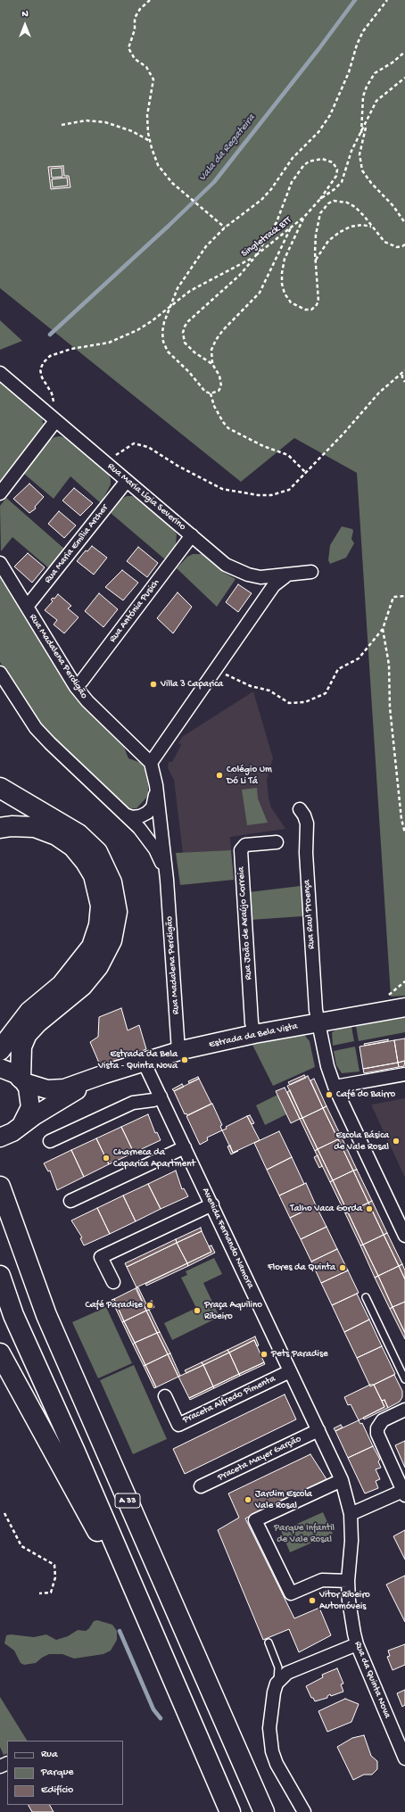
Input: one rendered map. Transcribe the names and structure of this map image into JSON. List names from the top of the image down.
{
  "streets": {
    "highway": ["A 33"],
    "street": [
      "Rua Maria Lígia Severino",
      "Rua Maria Emília Archer",
      "Rua Antónia Pusich",
      "Rua Madalena Perdigão",
      "Rua Raul Proença",
      "Rua João de Araújo Correia",
      "Estrada da Bela Vista",
      "Avenida Fernando Namora",
      "Praceta Alfredo Pimenta",
      "Praceta Mayer Garção",
      "Rua da Quinta Nova"
    ],
    "path": ["Singletrack BTT"]
  },
  "crossings": [
    ["Singletrack BTT", "Rua Maria Lígia Severino"],
    ["Rua Maria Lígia Severino", "Rua Maria Emília Archer"],
    ["Rua Maria Lígia Severino", "Rua Antónia Pusich"],
    ["Rua Maria Emília Archer", "Rua Madalena Perdigão"],
    ["Rua Antónia Pusich", "Rua Madalena Perdigão"],
    ["Rua Madalena Perdigão", "Estrada da Bela Vista"],
    ["Rua Raul Proença", "Estrada da Bela Vista"],
    ["Rua João de Araújo Correia", "Estrada da Bela Vista"],
    ["Estrada da Bela Vista", "Avenida Fernando Namora"],
    ["Avenida Fernando Namora", "Praceta Alfredo Pimenta"],
    ["Avenida Fernando Namora", "Praceta Mayer Garção"],
    ["Avenida Fernando Namora", "Rua da Quinta Nova"]
  ],
  "water": ["Vala da Regateira"],
  "parks": ["Parque Infantil de Vale Rosal"],
  "places": [
    "Villa 3 Caparica",
    "Colégio Um Dó Li Tá",
    "Estrada da Bela Vista - Quinta Nova",
    "Café do Bairro",
    "Escola Básica de Vale Rosal",
    "Charneca da Caparica Apartment",
    "Talho Vaca Gorda",
    "Flores da Quinta",
    "Café Paradise",
    "Praça Aquilino Ribeiro",
    "Pets Paradise",
    "Jardim Escola Vale Rosal",
    "Vitor Ribeiro Automóveis"
  ],
  "legend": ["Rua", "Parque", "Edifício"],
  "north": "top"
}
